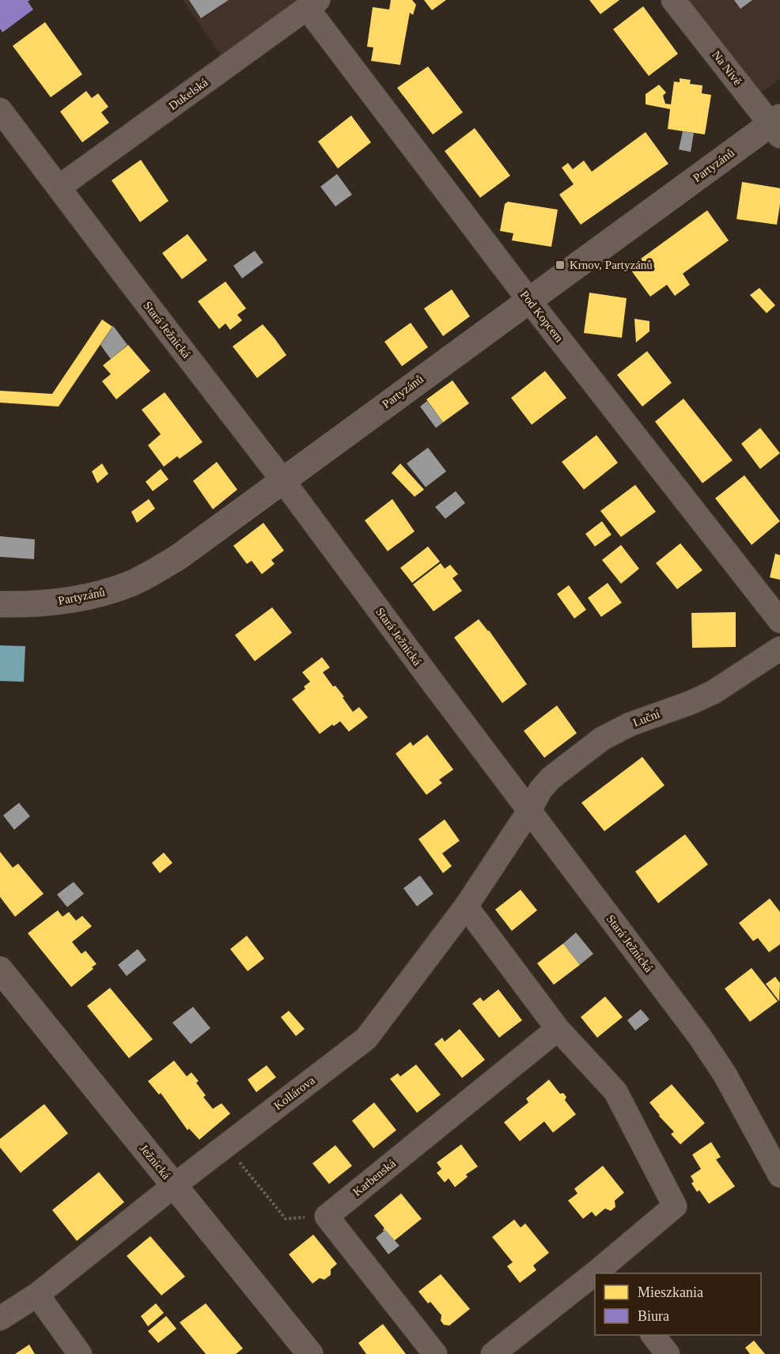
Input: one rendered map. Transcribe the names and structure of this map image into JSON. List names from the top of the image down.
{
  "streets": {
    "street": [
      "Na Nivě",
      "Dukelská",
      "Partyzánů",
      "Pod Kopcem",
      "Stará Ježnická",
      "Luční",
      "Kollárova",
      "Ježnická",
      "Karbenská"
    ]
  },
  "crossings": [
    ["Na Nivě", "Partyzánů"],
    ["Dukelská", "Pod Kopcem"],
    ["Dukelská", "Stará Ježnická"],
    ["Partyzánů", "Pod Kopcem"],
    ["Partyzánů", "Stará Ježnická"],
    ["Stará Ježnická", "Luční"],
    ["Stará Ježnická", "Kollárova"],
    ["Luční", "Kollárova"],
    ["Kollárova", "Ježnická"]
  ],
  "places": {
    "transit": ["Krnov, Partyzánů"]
  },
  "legend": ["Mieszkania", "Biura"]
}
